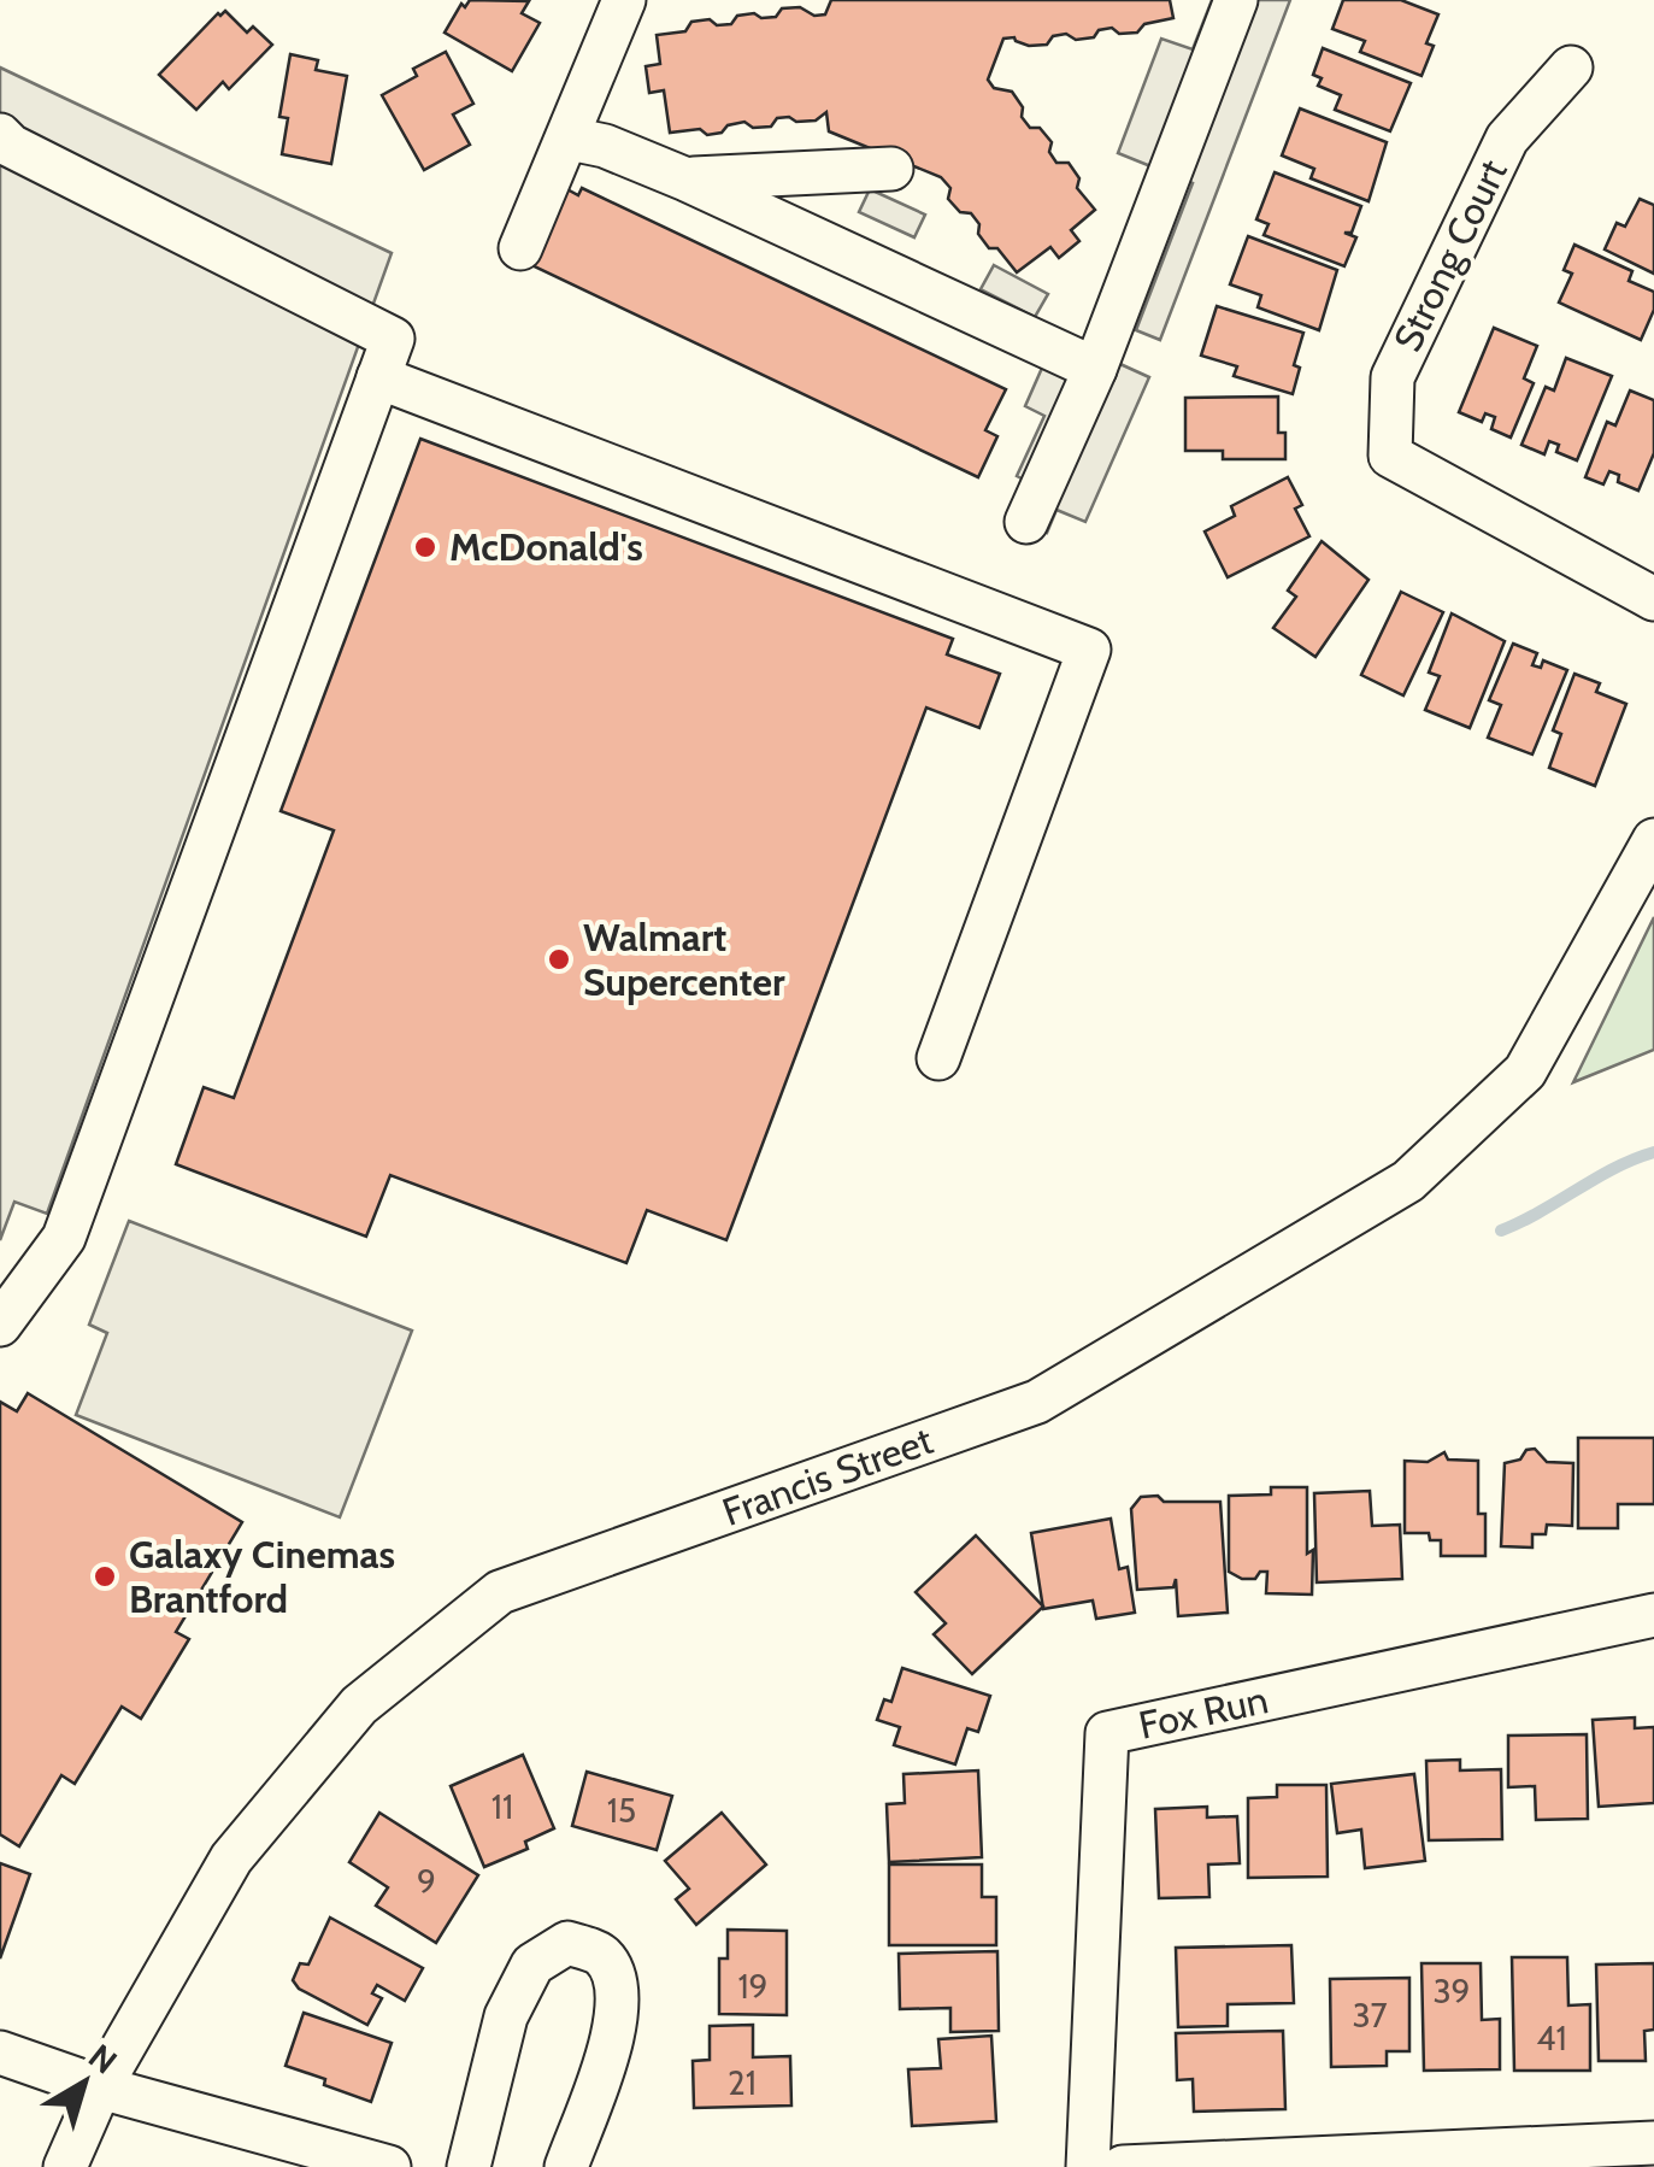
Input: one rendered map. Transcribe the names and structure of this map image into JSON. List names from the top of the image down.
{
  "streets": {
    "street": ["Strong Court", "Francis Street", "Fox Run"]
  },
  "places": ["McDonald's", "Walmart Supercenter", "Galaxy Cinemas Brantford"],
  "house_numbers": [
    "11",
    "15",
    "9",
    "19",
    "39",
    "37",
    "41",
    "21"
  ],
  "north": "top right"
}
